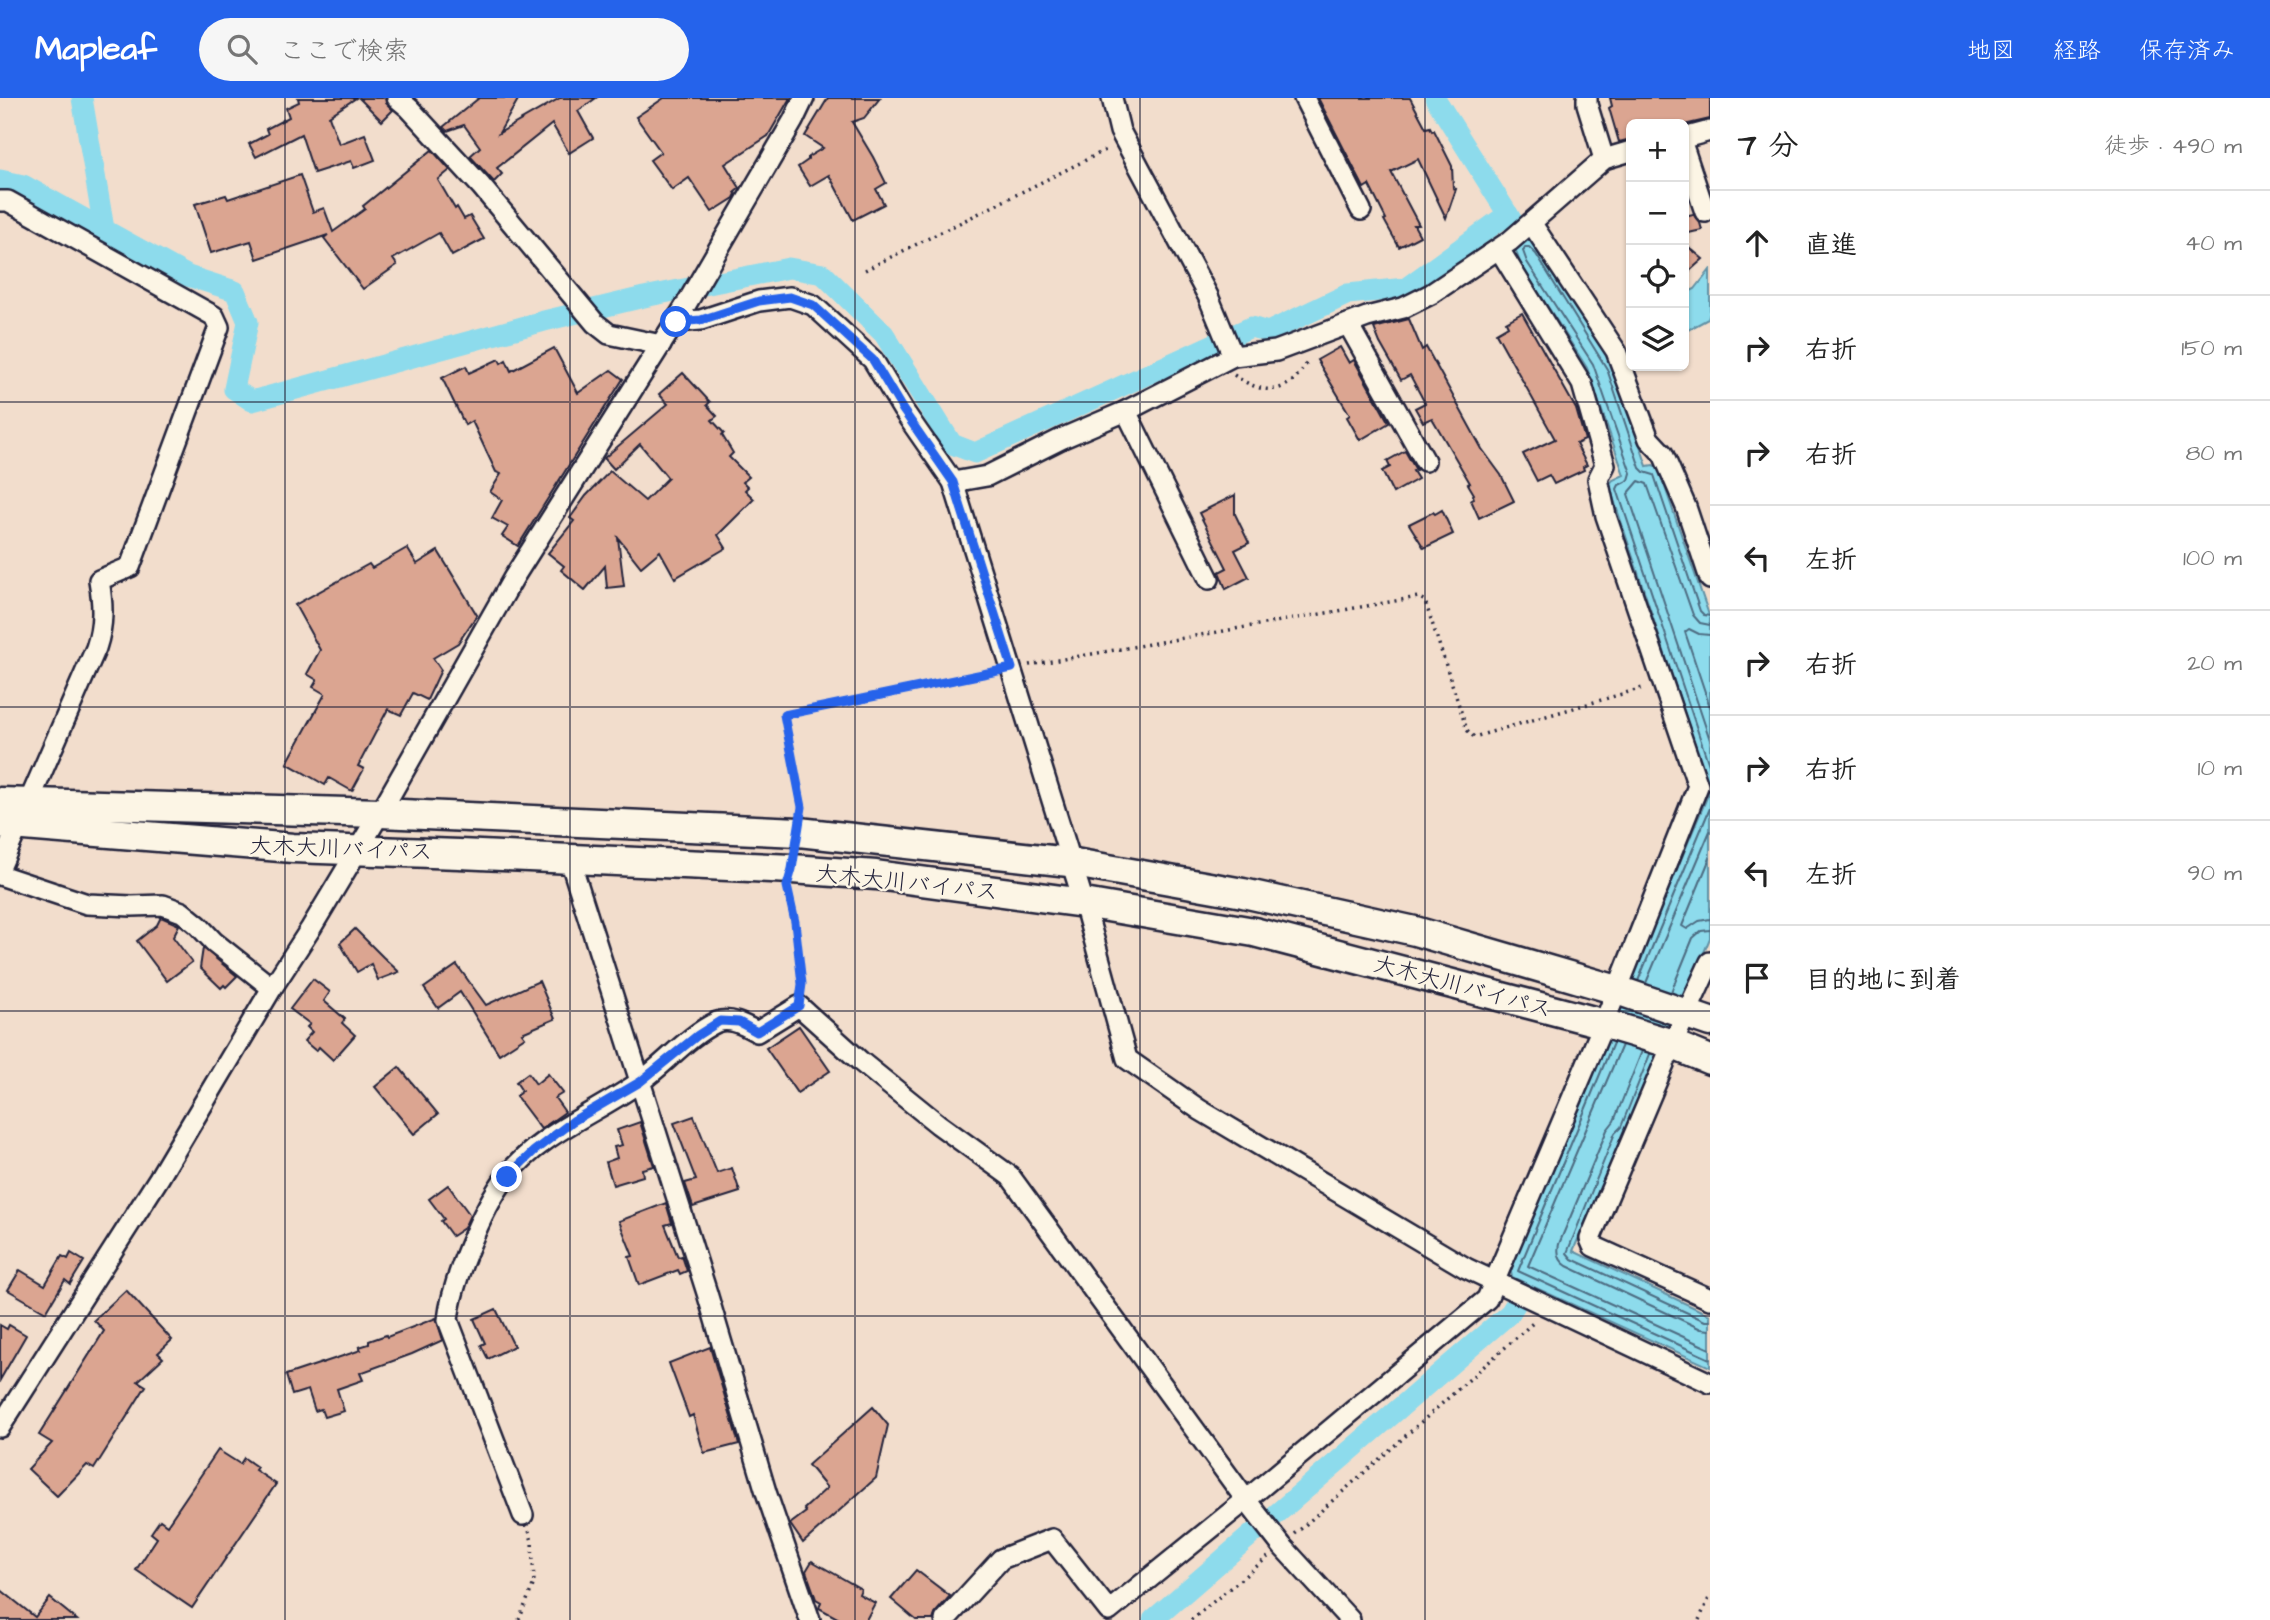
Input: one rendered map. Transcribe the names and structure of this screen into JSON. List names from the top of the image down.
{
  "streets": {
    "highway": ["大木大川バイパス"]
  },
  "page": {
    "header": "Mapleaf",
    "search": "ここで検索",
    "nav": ["地図", "経路", "保存済み"],
    "heading": ["7 分", "徒歩 · 490 m"],
    "map_buttons": ["+", "−"],
    "list": [
      ["直進", "40 m"],
      ["右折", "150 m"],
      ["右折", "80 m"],
      ["左折", "100 m"],
      ["右折", "20 m"],
      ["右折", "10 m"],
      ["左折", "90 m"],
      "目的地に到着"
    ]
  }
}
